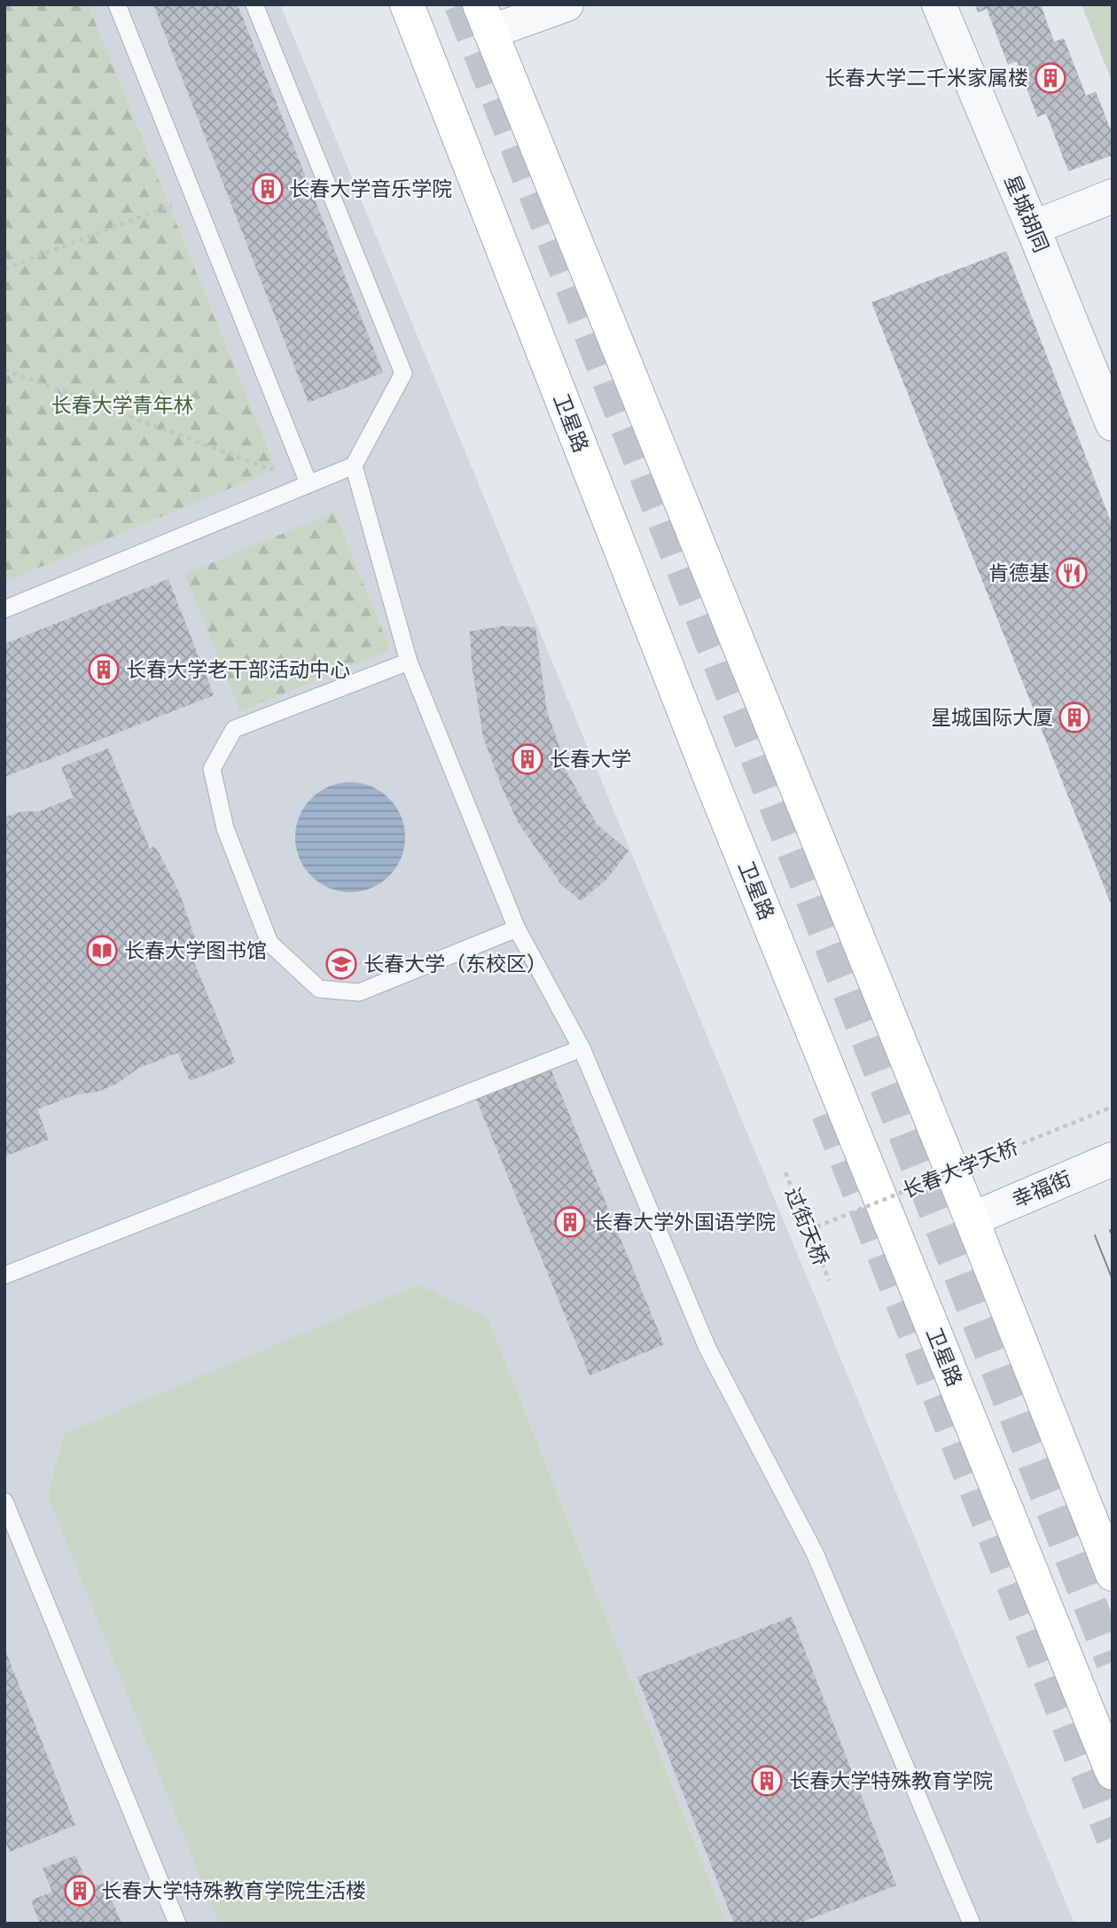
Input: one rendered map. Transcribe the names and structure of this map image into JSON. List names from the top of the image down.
{
  "streets": {
    "main road": ["卫星路"],
    "street": ["星城胡同", "幸福街"],
    "path": ["长春大学天桥", "过街天桥"]
  },
  "crossings": [
    ["长春大学天桥", "过街天桥"]
  ],
  "parks": ["长春大学青年林"],
  "places": {
    "building": [
      "长春大学二千米家属楼",
      "长春大学音乐学院",
      "长春大学老干部活动中心",
      "星城国际大厦",
      "长春大学",
      "长春大学外国语学院",
      "长春大学特殊教育学院",
      "长春大学特殊教育学院生活楼"
    ],
    "restaurant": ["肯德基"],
    "library": ["长春大学图书馆"],
    "school or university": ["长春大学（东校区）"]
  }
}
